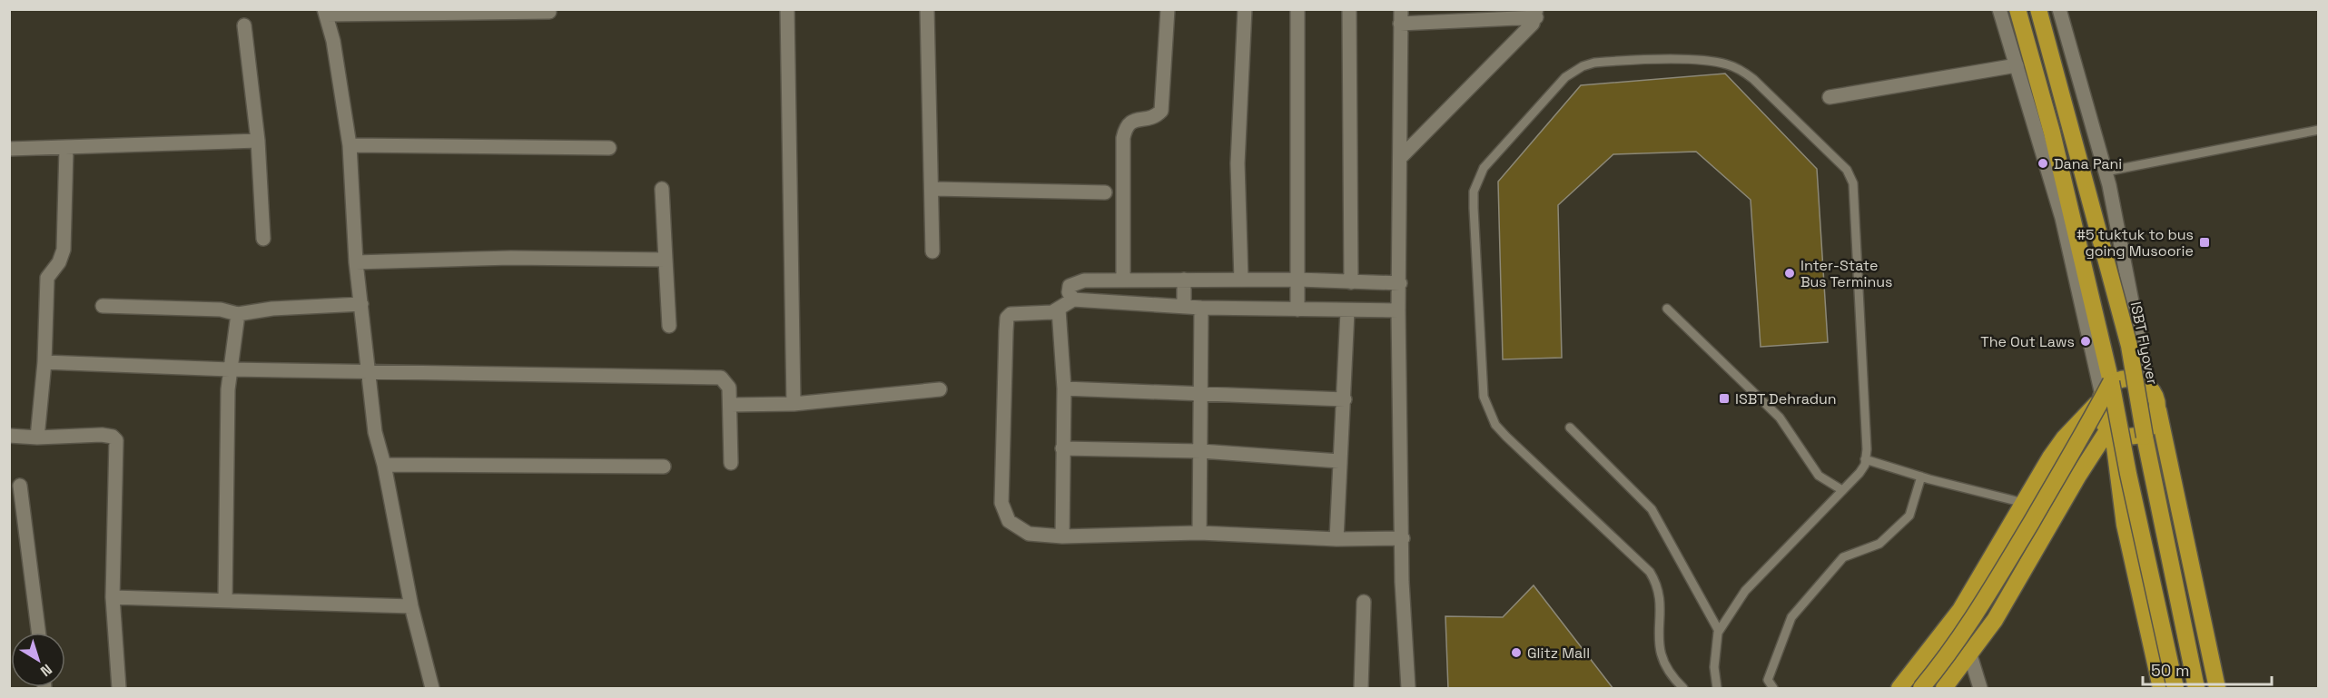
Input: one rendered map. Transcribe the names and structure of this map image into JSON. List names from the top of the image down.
{
  "streets": {
    "highway": ["ISBT Flyover"]
  },
  "places": {
    "other": [
      "Dana Pani",
      "Inter-State Bus Terminus",
      "The Out Laws",
      "Glitz Mall"
    ],
    "transit": ["#5 tuktuk to bus going Musoorie", "ISBT Dehradun"]
  },
  "scale_bar": "50 m",
  "north": "bottom right"
}
